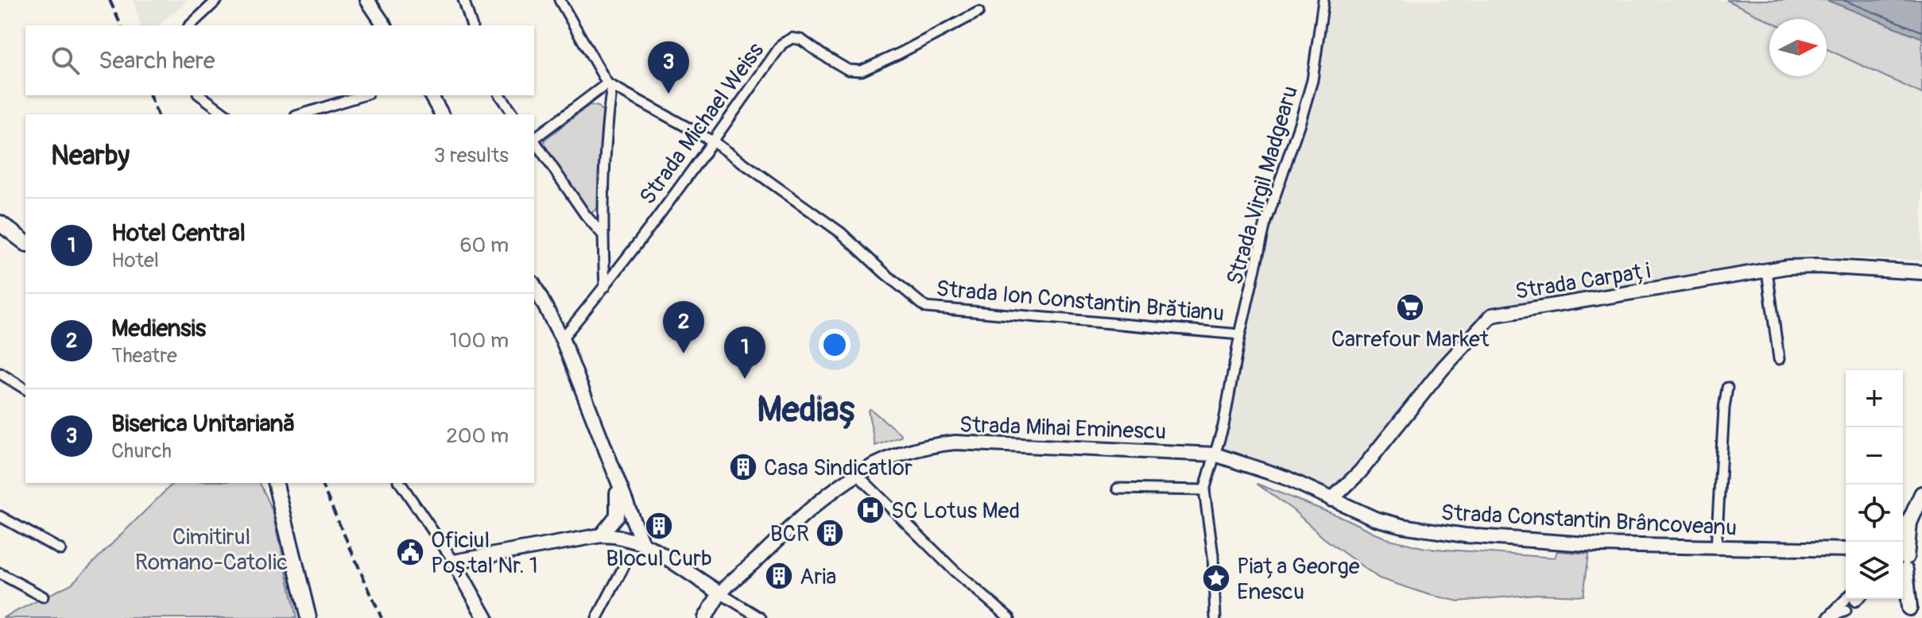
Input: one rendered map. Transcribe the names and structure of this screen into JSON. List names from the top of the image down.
{
  "streets": {
    "street": [
      "Strada Michael Weiss",
      "Strada Virgil Madgearu",
      "Strada Carpați",
      "Strada Ion Constantin Brătianu",
      "Strada Mihai Eminescu",
      "Strada Constantin Brâncoveanu"
    ]
  },
  "crossings": [
    ["Strada Michael Weiss", "Strada Ion Constantin Brătianu"],
    ["Strada Virgil Madgearu", "Strada Ion Constantin Brătianu"],
    ["Strada Virgil Madgearu", "Strada Mihai Eminescu"],
    ["Strada Carpați", "Strada Mihai Eminescu"],
    ["Strada Carpați", "Strada Constantin Brâncoveanu"],
    ["Strada Mihai Eminescu", "Strada Constantin Brâncoveanu"]
  ],
  "districts": ["Mediaș"],
  "parks": ["Cimitirul Romano-Catolic"],
  "places": {
    "supermarket": ["Carrefour Market"],
    "building": [
      "Casa Sindicatlor",
      "Blocul Curb",
      "BCR",
      "Aria"
    ],
    "hospital": ["SC Lotus Med"],
    "public building": ["Oficiul Poștal Nr. 1"],
    "place": ["Piața George Enescu"]
  },
  "north": "right",
  "page": {
    "search": "Search here",
    "pins": ["3", "2", "1"],
    "heading": ["Nearby", "3 results"],
    "list": [
      {
        "mark": "1",
        "name": "Hotel Central",
        "note": "Hotel",
        "value": "60 m"
      },
      {
        "mark": "2",
        "name": "Mediensis",
        "note": "Theatre",
        "value": "100 m"
      },
      {
        "mark": "3",
        "name": "Biserica Unitariană",
        "note": "Church",
        "value": "200 m"
      }
    ],
    "map_buttons": ["+", "−"]
  }
}
